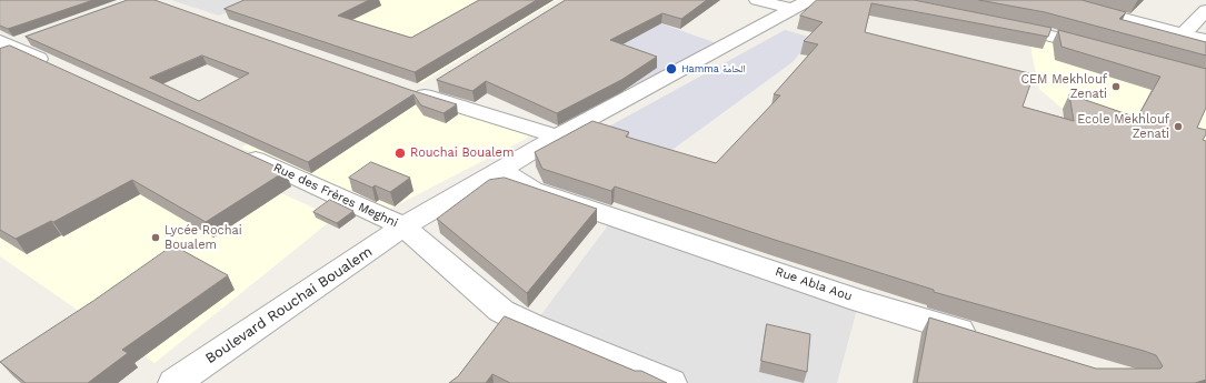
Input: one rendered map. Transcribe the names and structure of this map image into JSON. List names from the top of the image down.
{
  "streets": {
    "street": ["Rue des Frères Meghni", "Rue Abla Aou", "Boulevard Rouchai Boualem"]
  },
  "crossings": [
    ["Rue des Frères Meghni", "Boulevard Rouchai Boualem"],
    ["Rue Abla Aou", "Boulevard Rouchai Boualem"]
  ],
  "places": [
    "Hamma الحامة",
    "CEM Mekhlouf Zenati",
    "Ecole Mekhlouf Zenati",
    "Rouchai Boualem",
    "Lycée Rochai Boualem"
  ]
}
